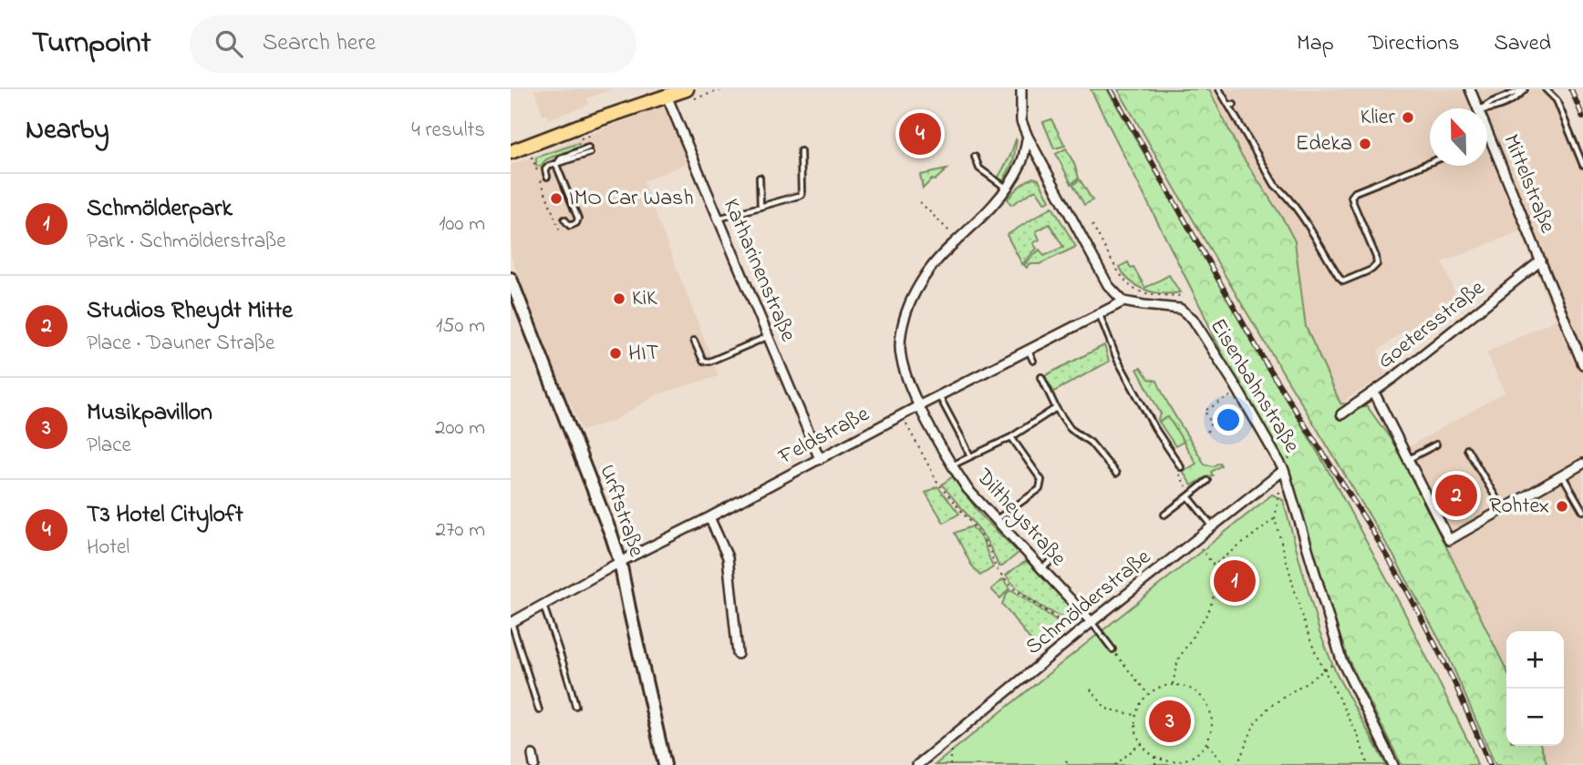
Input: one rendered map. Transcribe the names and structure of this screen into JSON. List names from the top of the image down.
{
  "streets": {
    "street": [
      "Mittelstraße",
      "Katharinenstraße",
      "Goetersstraße",
      "Eisenbahnstraße",
      "Feldstraße",
      "Urftstraße",
      "Diltheystraße",
      "Schmölderstraße"
    ]
  },
  "crossings": [
    ["Mittelstraße", "Goetersstraße"],
    ["Katharinenstraße", "Feldstraße"],
    ["Eisenbahnstraße", "Feldstraße"],
    ["Eisenbahnstraße", "Schmölderstraße"],
    ["Feldstraße", "Urftstraße"],
    ["Feldstraße", "Diltheystraße"],
    ["Diltheystraße", "Schmölderstraße"]
  ],
  "places": [
    "Klier",
    "Edeka",
    "IMO Car Wash",
    "KiK",
    "HIT",
    "Rohtex"
  ],
  "north": "top",
  "page": {
    "header": "Turnpoint",
    "search": "Search here",
    "nav": ["Map", "Directions", "Saved"],
    "heading": ["Nearby", "4 results"],
    "pins": [
      "4",
      "2",
      "1",
      "3"
    ],
    "list": [
      {
        "mark": "1",
        "name": "Schmölderpark",
        "note": "Park · Schmölderstraße",
        "value": "100 m"
      },
      {
        "mark": "2",
        "name": "Studios Rheydt Mitte",
        "note": "Place · Dauner Straße",
        "value": "150 m"
      },
      {
        "mark": "3",
        "name": "Musikpavillon",
        "note": "Place",
        "value": "200 m"
      },
      {
        "mark": "4",
        "name": "T3 Hotel Cityloft",
        "note": "Hotel",
        "value": "270 m"
      }
    ],
    "map_buttons": ["+", "−"]
  }
}
